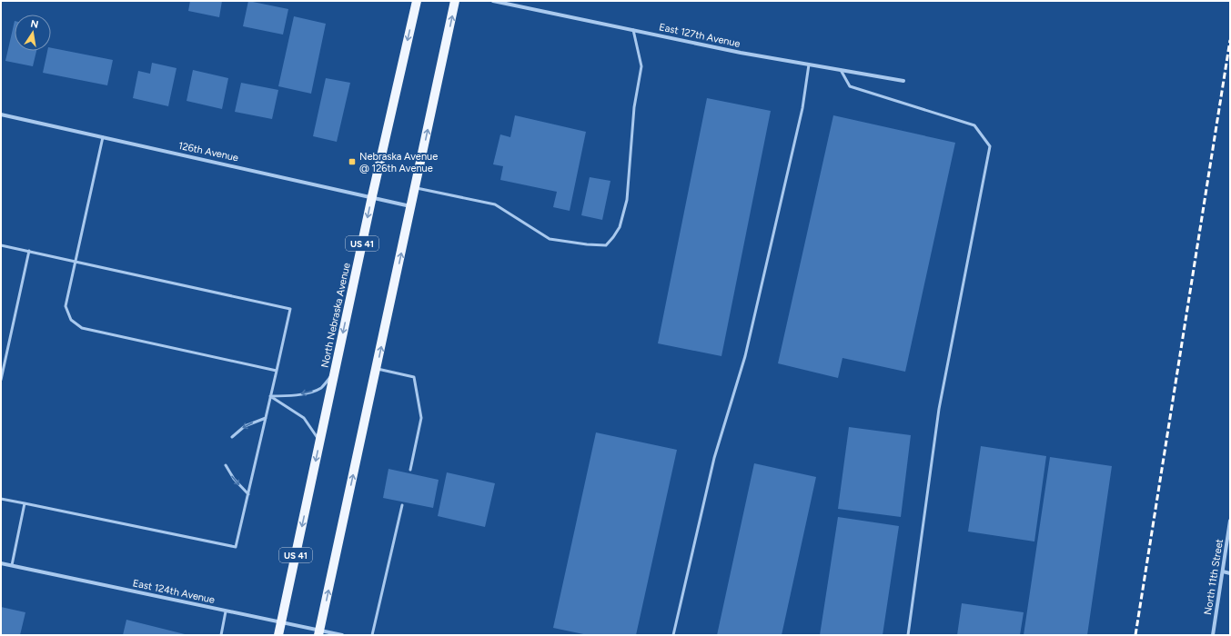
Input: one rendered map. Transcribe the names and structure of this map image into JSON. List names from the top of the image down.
{
  "streets": {
    "main road": ["US 41", "North Nebraska Avenue"],
    "street": [
      "East 127th Avenue",
      "126th Avenue",
      "North 11th Street",
      "East 124th Avenue"
    ]
  },
  "crossings": [
    ["126th Avenue", "North Nebraska Avenue"],
    ["North Nebraska Avenue", "East 124th Avenue"]
  ],
  "places": {
    "transit": ["Nebraska Avenue @ 126th Avenue"]
  },
  "north": "top"
}
